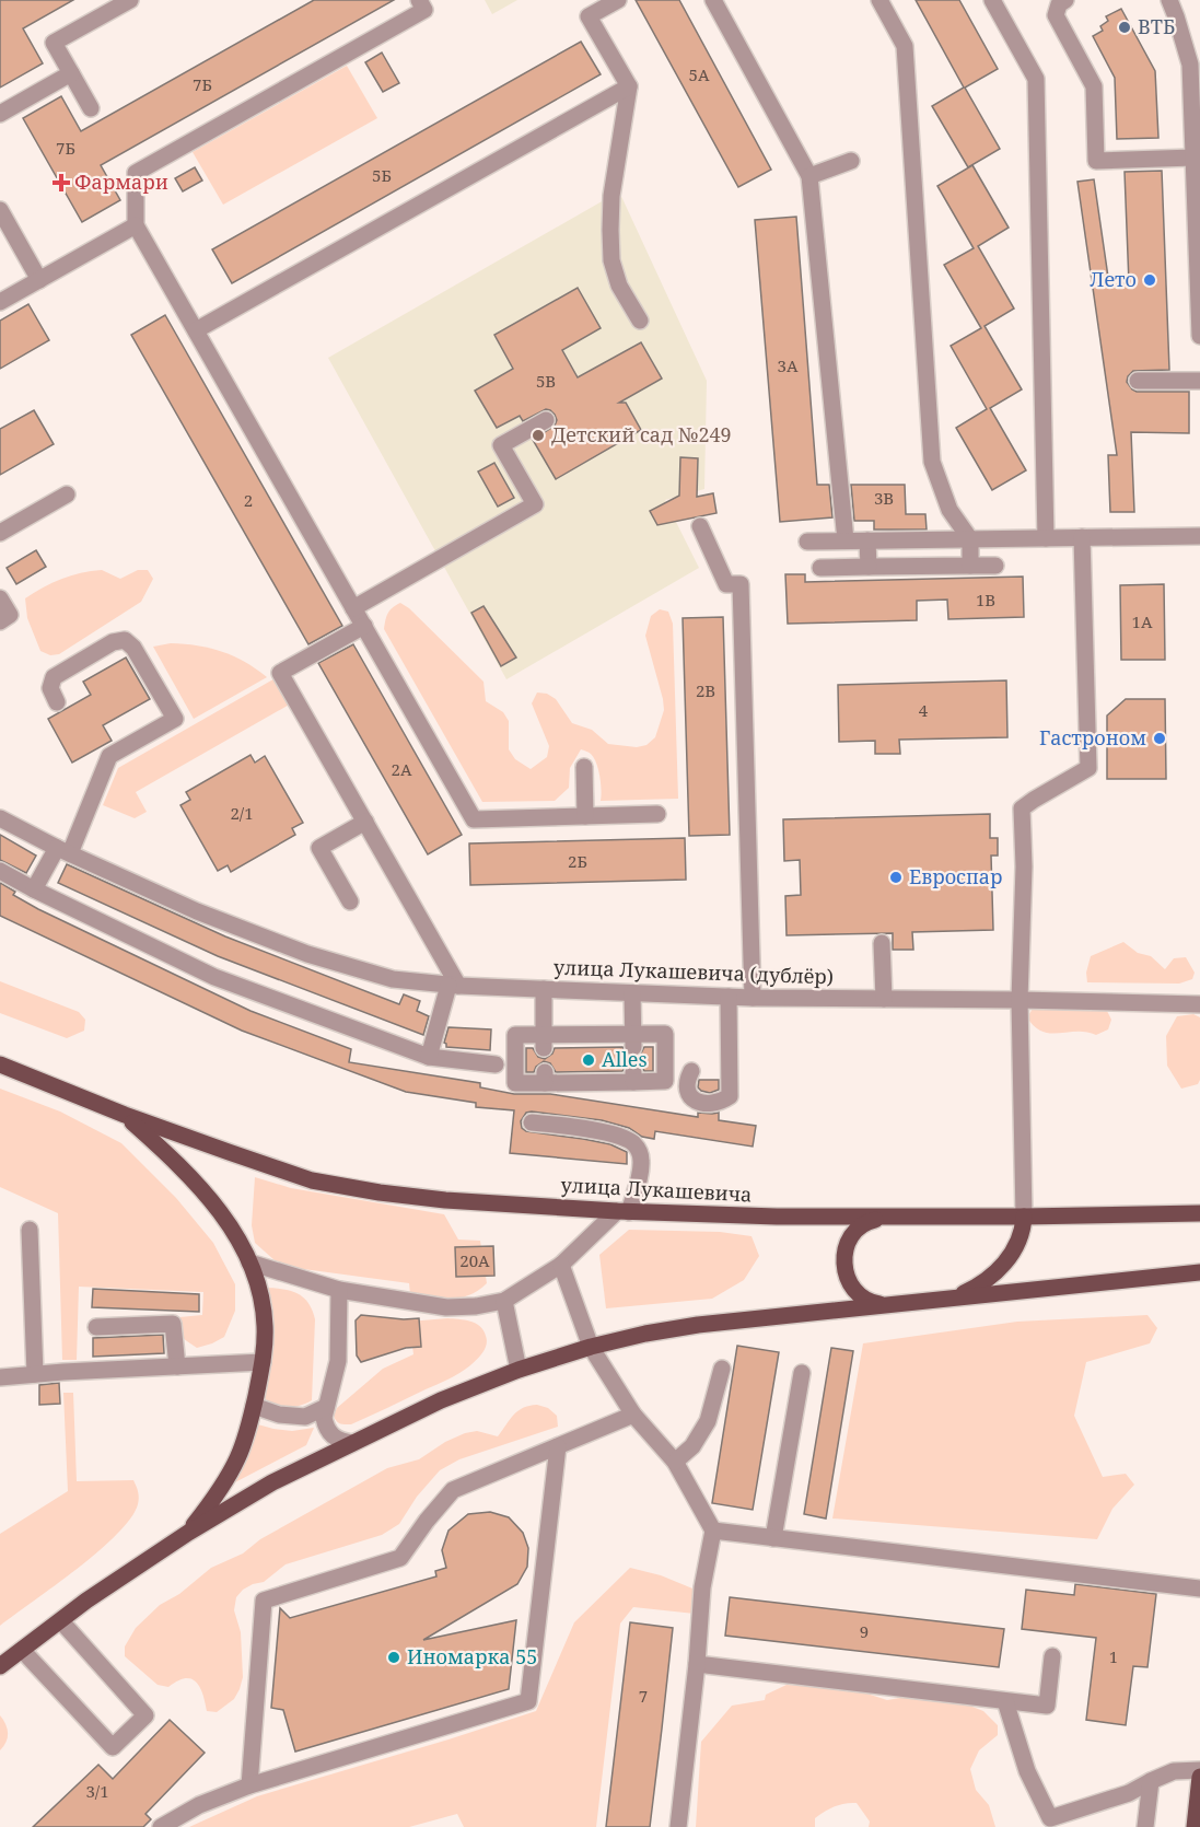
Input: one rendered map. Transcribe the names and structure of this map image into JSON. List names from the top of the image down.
{
  "streets": {
    "main road": ["улица Лукашевича"],
    "street": ["улица Лукашевича (дублёр)"]
  },
  "places": {
    "other": [
      "ВТБ",
      "Лето",
      "Детский сад №249",
      "Гастроном",
      "Евроспар",
      "Alles",
      "Иномарка 55"
    ],
    "health": ["Фармари"]
  },
  "house_numbers": [
    "5А",
    "7Б",
    "7Б",
    "5Б",
    "3А",
    "5В",
    "3В",
    "2",
    "1В",
    "1А",
    "2В",
    "4",
    "2А",
    "2/1",
    "2Б",
    "20А",
    "9",
    "1",
    "7",
    "3/1"
  ]
}
